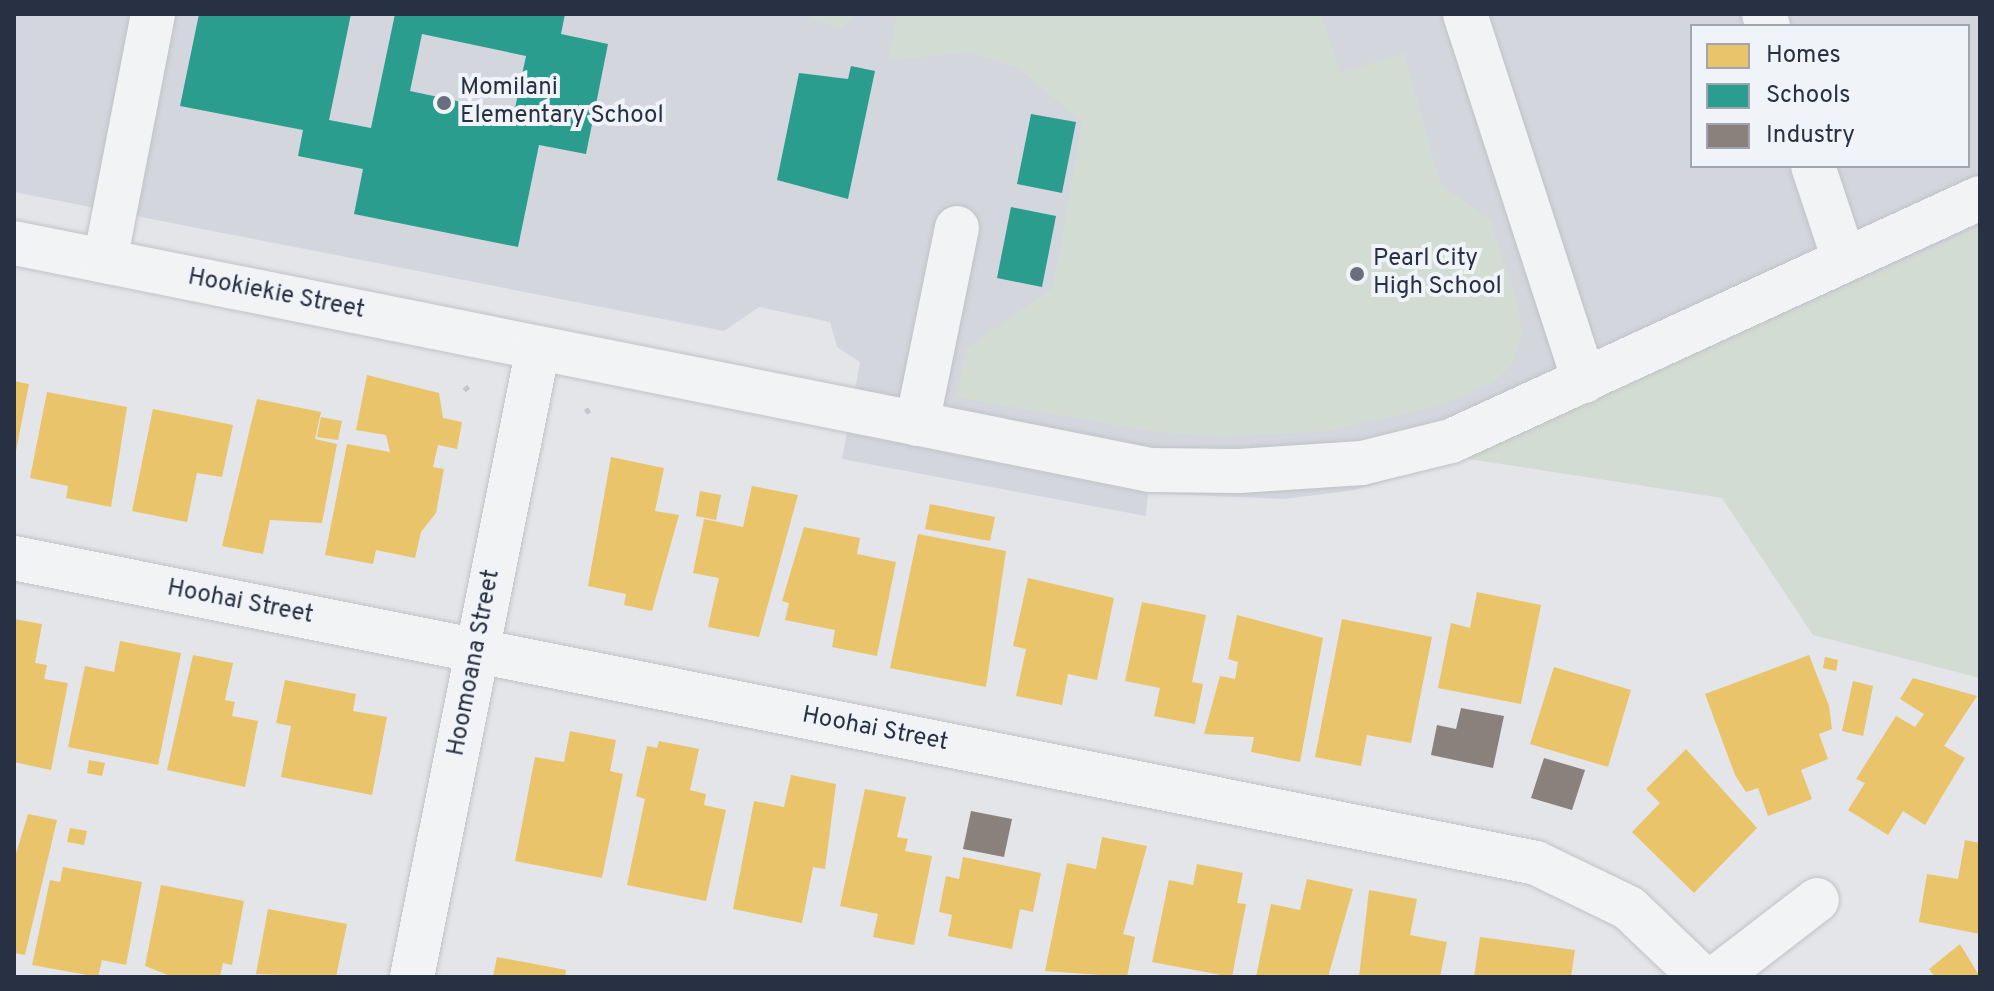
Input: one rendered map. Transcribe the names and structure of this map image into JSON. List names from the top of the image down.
{
  "streets": {
    "street": ["Hookiekie Street", "Hoohai Street", "Hoomoana Street"]
  },
  "crossings": [
    ["Hookiekie Street", "Hoomoana Street"],
    ["Hoohai Street", "Hoomoana Street"]
  ],
  "places": ["Momilani Elementary School", "Pearl City High School"],
  "legend": ["Homes", "Schools", "Industry"]
}
